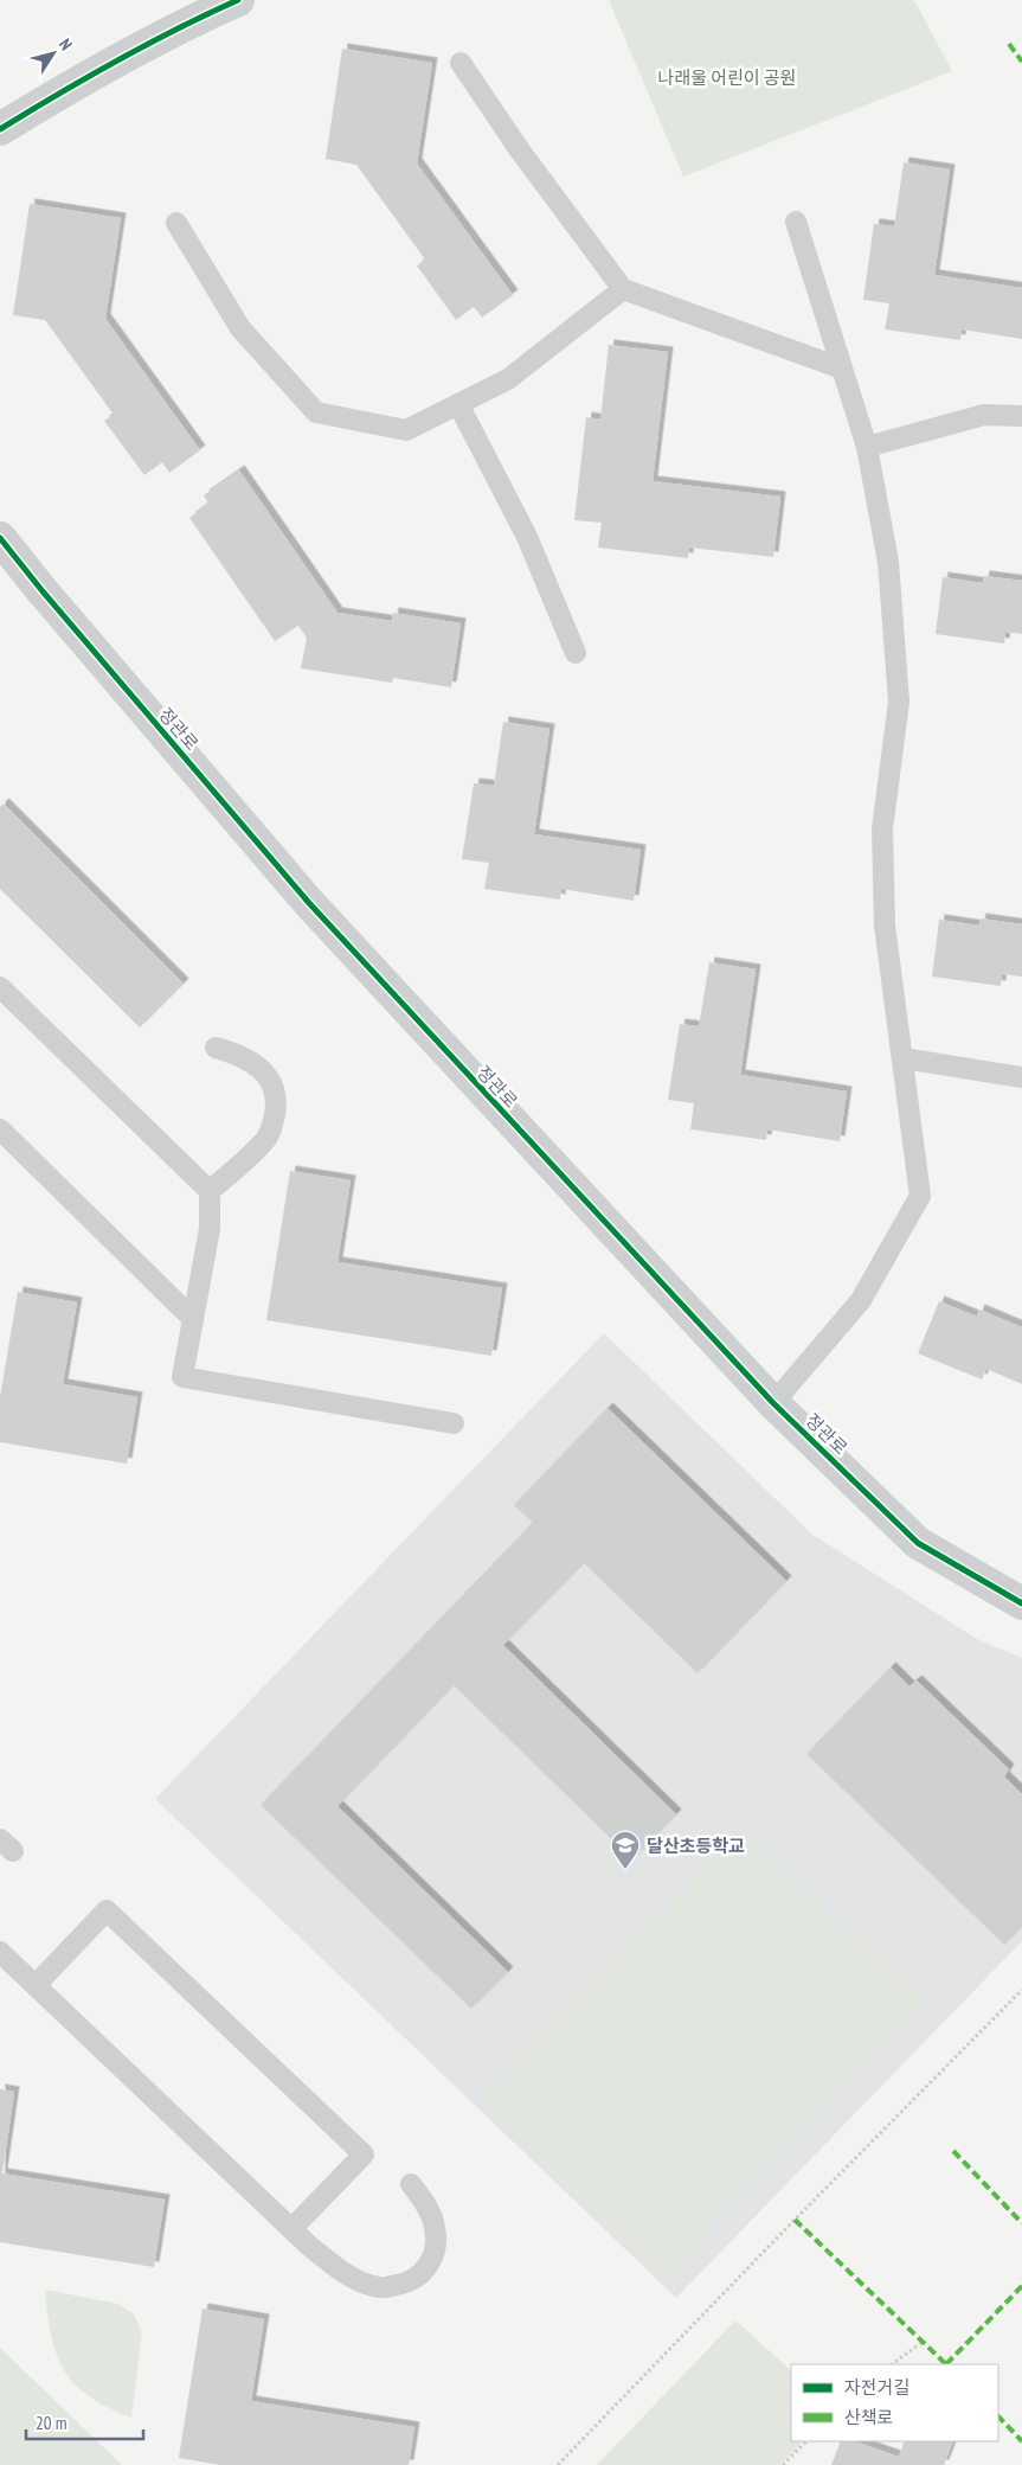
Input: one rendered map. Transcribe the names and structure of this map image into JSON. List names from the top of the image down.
{
  "streets": {
    "street": ["정관로"]
  },
  "parks": ["나래울 어린이 공원"],
  "places": {
    "school or university": ["달산초등학교"]
  },
  "legend": ["자전거길", "산책로"],
  "scale_bar": "20 m",
  "north": "top right"
}
